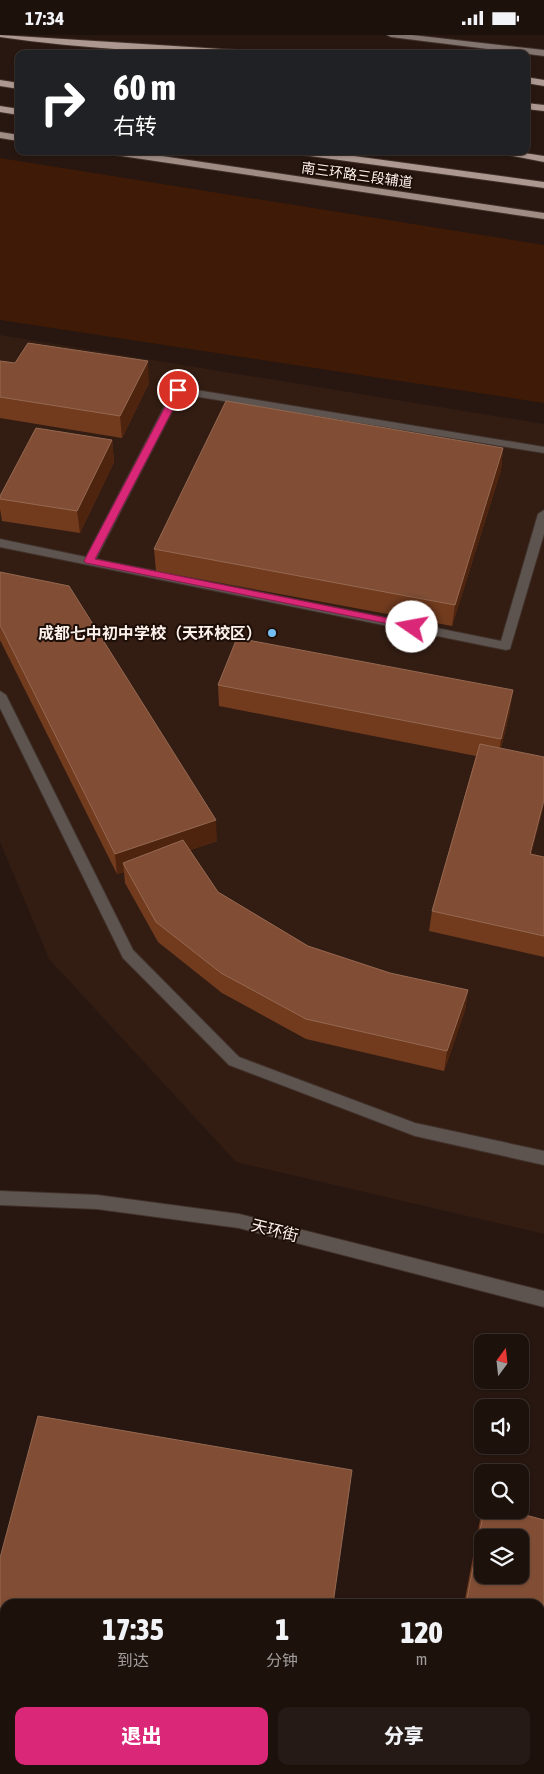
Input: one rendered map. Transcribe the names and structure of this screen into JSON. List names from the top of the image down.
{
  "streets": {
    "main road": ["南三环路三段辅道"],
    "street": ["天环街"]
  },
  "places": ["成都七中初中学校（天环校区）"],
  "north": "top",
  "page": {
    "status": "17:34",
    "turn": ["60 m", "右转"],
    "eta": [
      "17:35",
      "到达",
      "1",
      "分钟",
      "120",
      "m"
    ],
    "buttons": ["退出", "分享"]
  }
}
